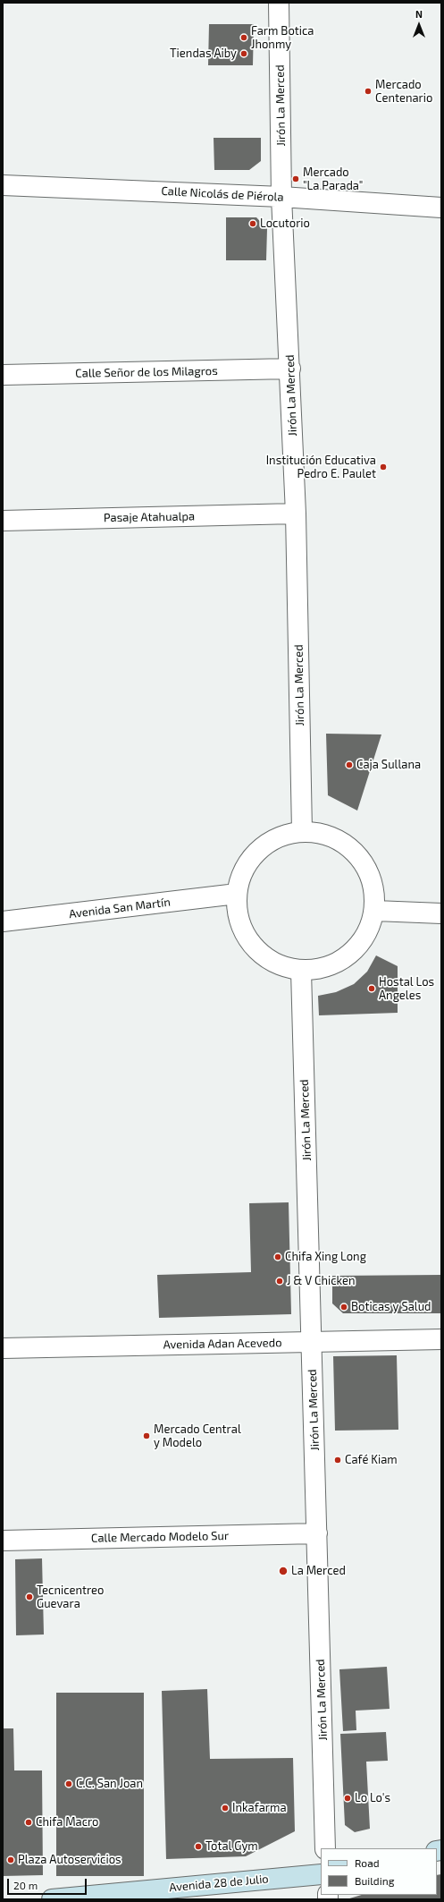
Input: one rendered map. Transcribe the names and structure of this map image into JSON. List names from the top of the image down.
{
  "streets": {
    "main road": ["Avenida 28 de Julio"],
    "street": [
      "Jirón La Merced",
      "Calle Nicolás de Piérola",
      "Calle Señor de los Milagros",
      "Pasaje Atahualpa",
      "Avenida San Martín",
      "Avenida Adan Acevedo",
      "Calle Mercado Modelo Sur"
    ]
  },
  "crossings": [
    ["Jirón La Merced", "Calle Nicolás de Piérola"],
    ["Jirón La Merced", "Calle Señor de los Milagros"],
    ["Jirón La Merced", "Pasaje Atahualpa"],
    ["Jirón La Merced", "Avenida Adan Acevedo"],
    ["Jirón La Merced", "Calle Mercado Modelo Sur"]
  ],
  "places": [
    "Farm Botica Jhonmy",
    "Tiendas Aiby",
    "Mercado Centenario",
    "Mercado \"La Parada\"",
    "Locutorio",
    "Institución Educativa Pedro E. Paulet",
    "Caja Sullana",
    "Hostal Los Angeles",
    "Chifa Xing Long",
    "J & V Chicken",
    "Boticas y Salud",
    "Mercado Central y Modelo",
    "Café Kiam",
    "La Merced",
    "Tecnicentreo Guevara",
    "C.C. San Joan",
    "Lo Lo's",
    "Inkafarma",
    "Chifa Macro",
    "Total Gym",
    "Plaza Autoservicios"
  ],
  "legend": ["Road", "Building"],
  "scale_bar": "20 m",
  "north": "top"
}
